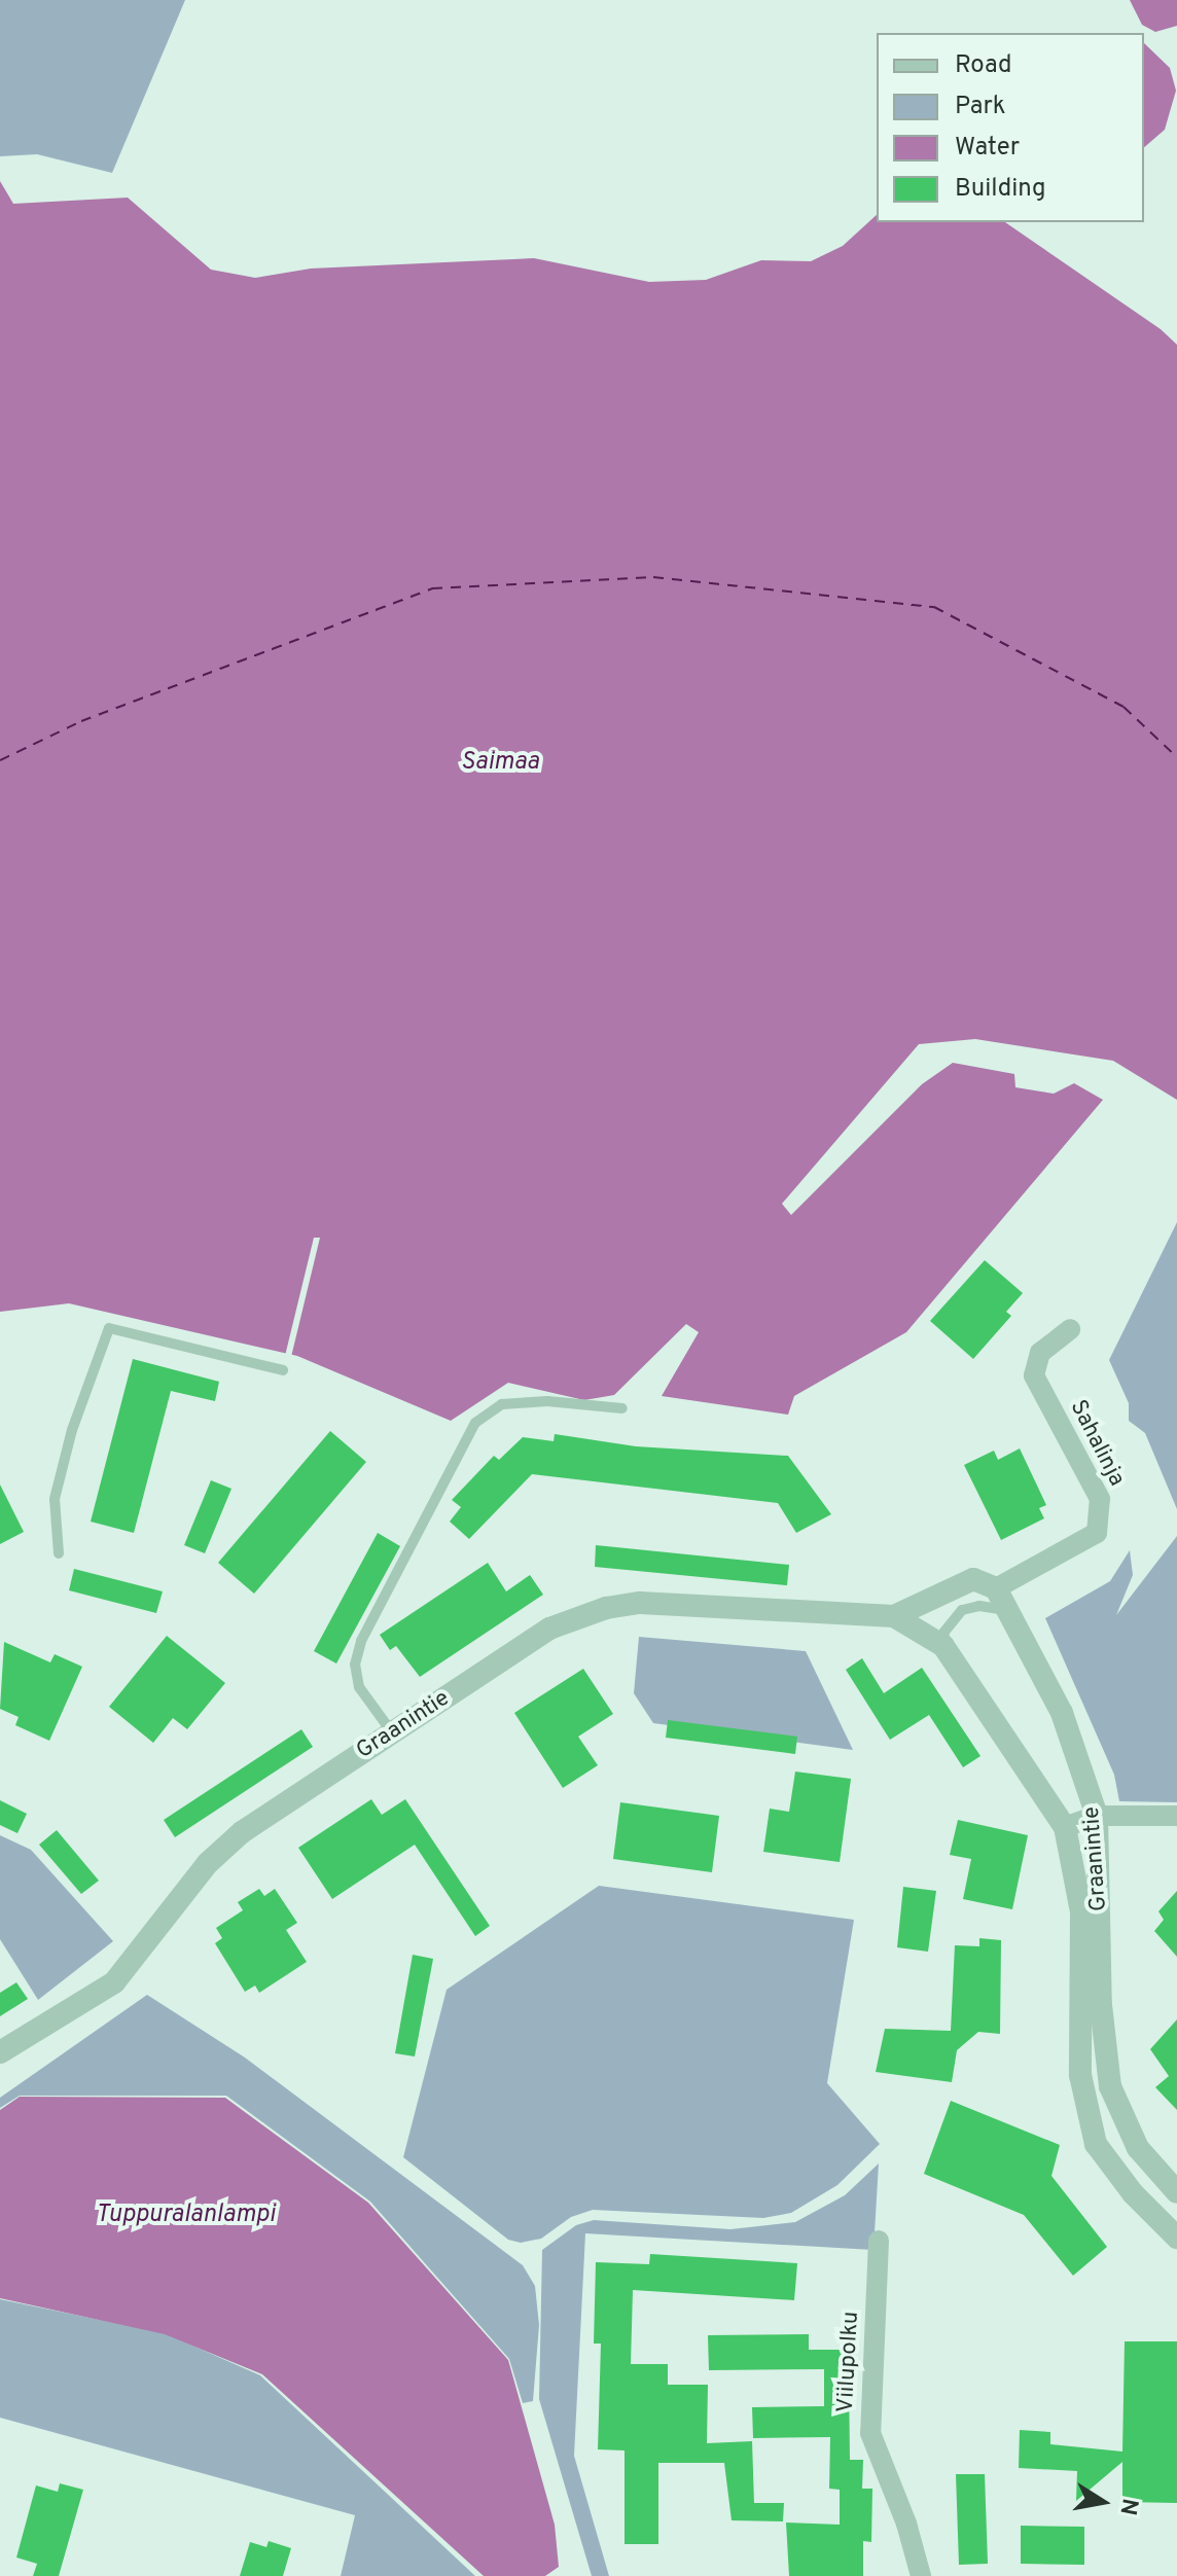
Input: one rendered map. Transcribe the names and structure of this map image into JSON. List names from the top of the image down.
{
  "streets": {
    "street": ["Sahalinja", "Graanintie", "Viilupolku"]
  },
  "crossings": [
    ["Sahalinja", "Graanintie"]
  ],
  "water": ["Saimaa", "Tuppuralanlampi"],
  "legend": [
    "Road",
    "Park",
    "Water",
    "Building"
  ],
  "north": "right"
}
